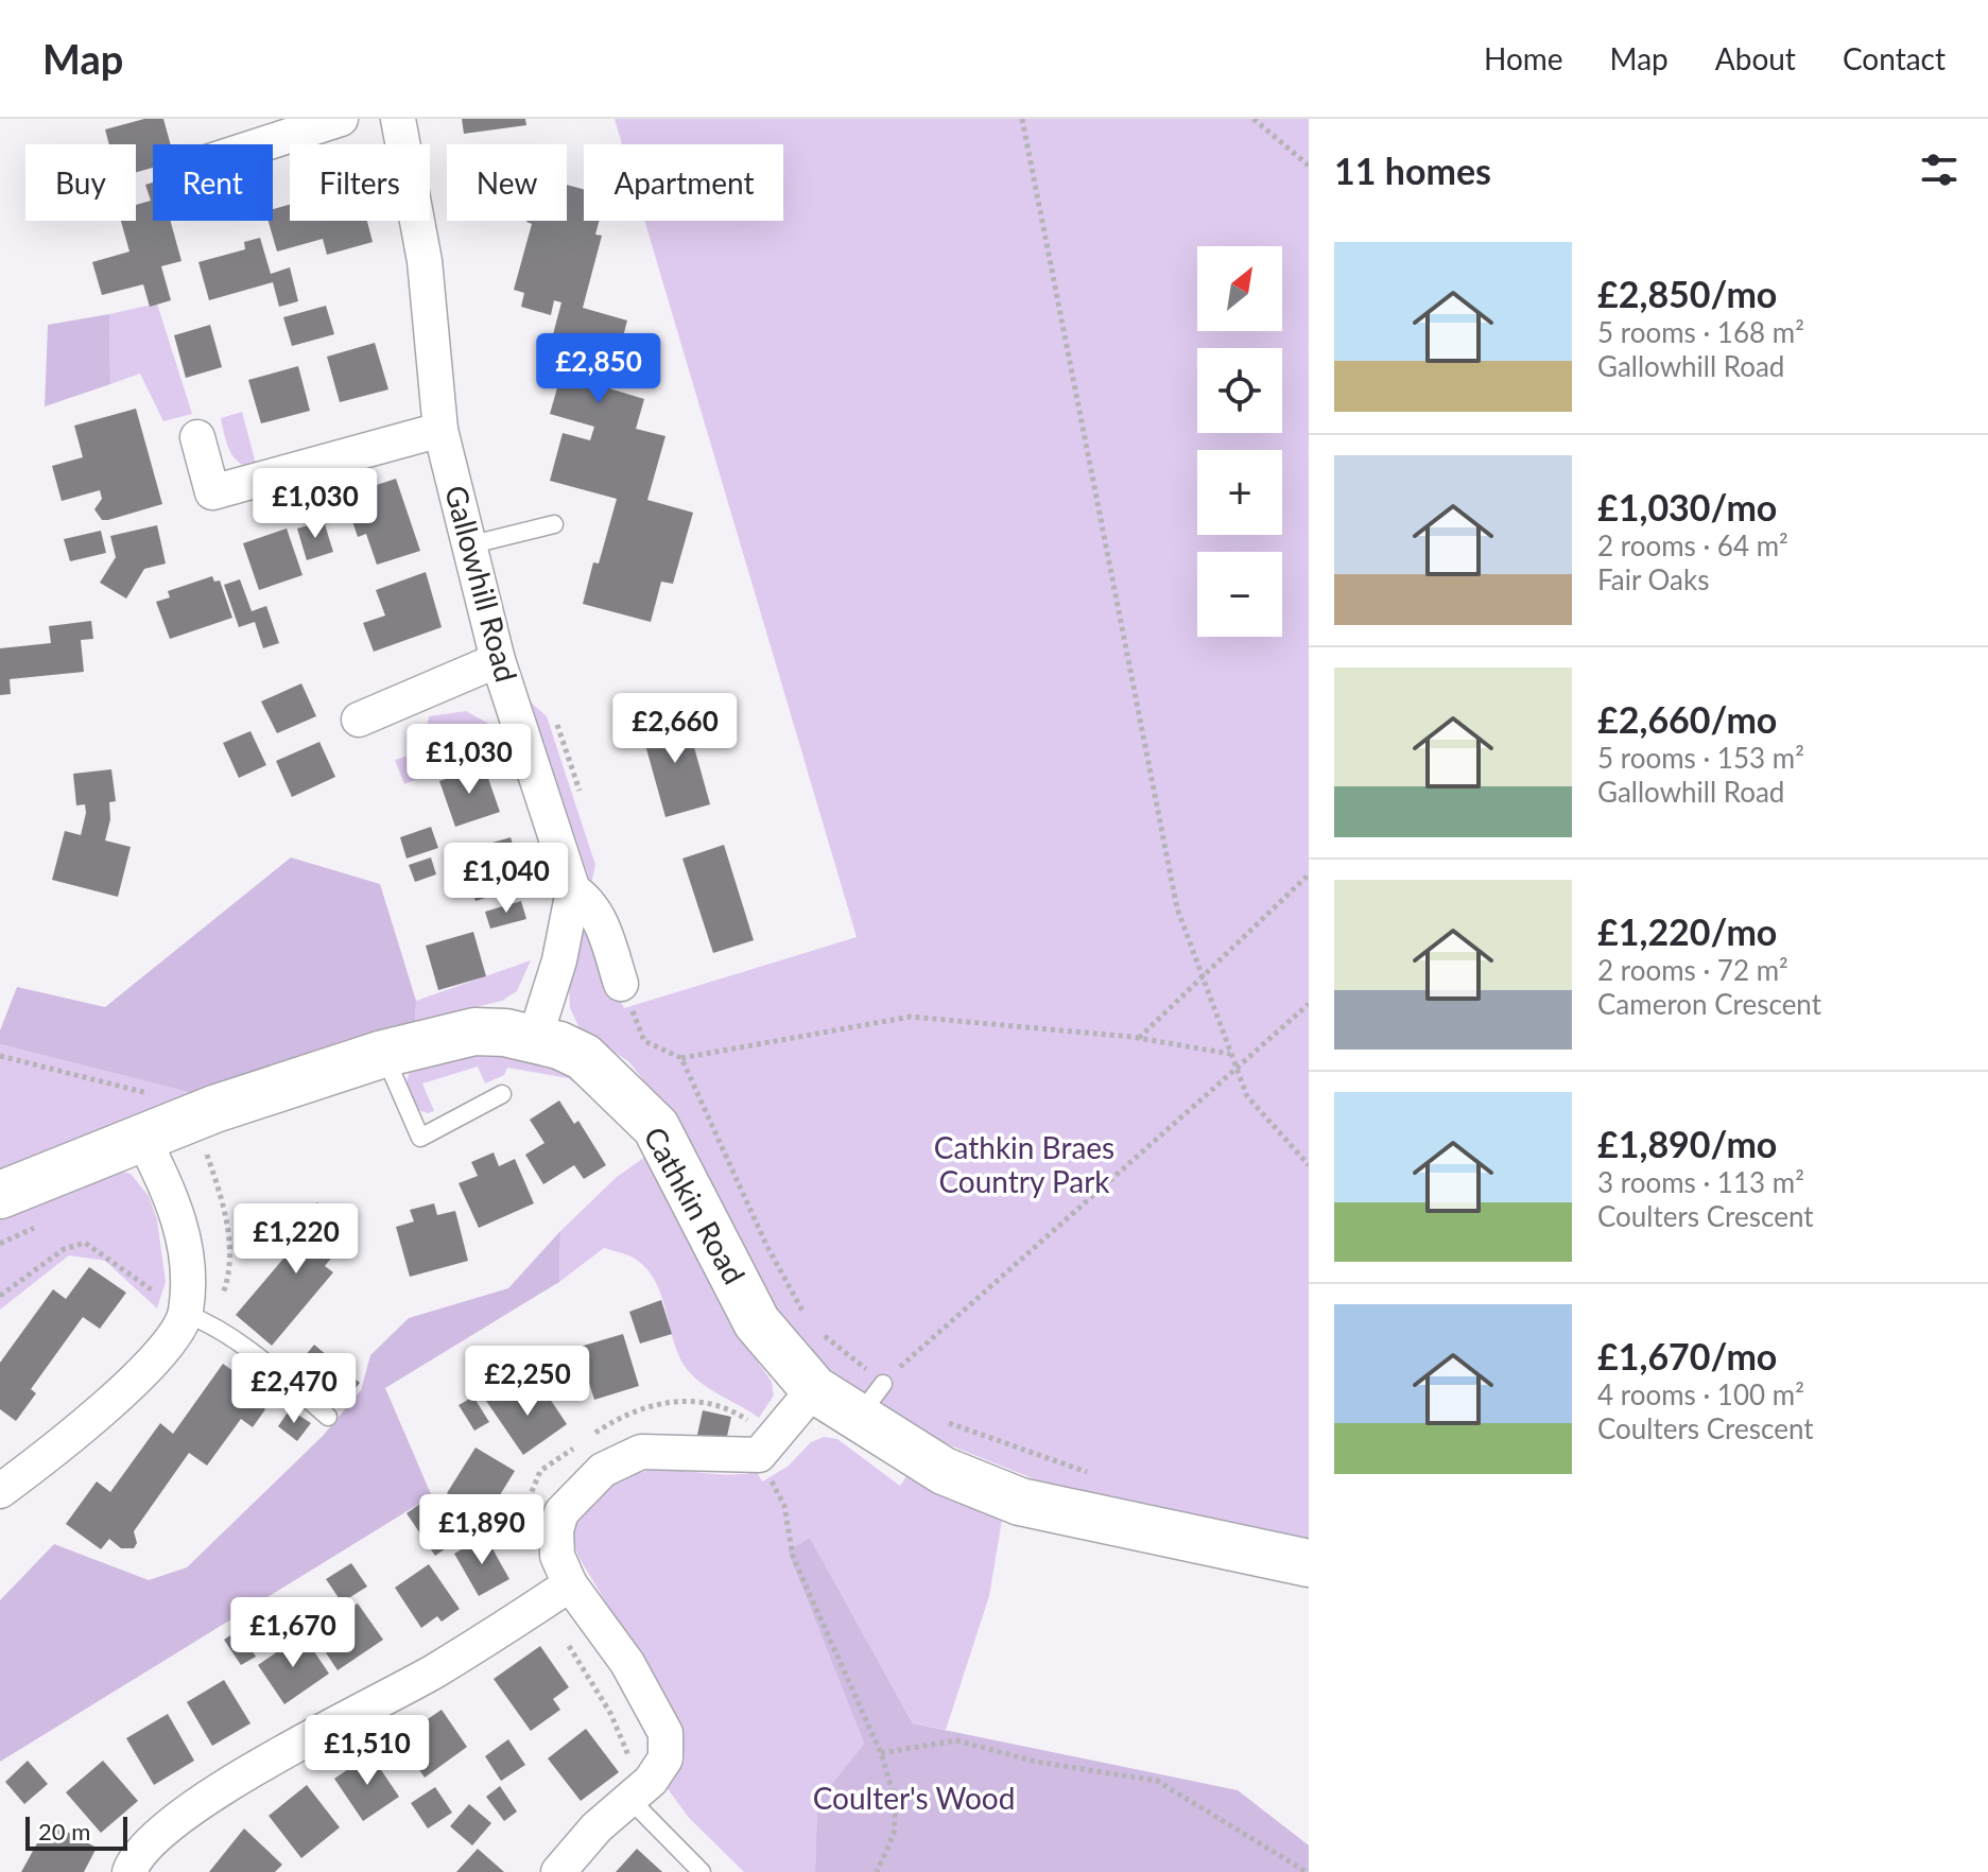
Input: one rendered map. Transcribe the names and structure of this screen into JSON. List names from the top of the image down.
{
  "streets": {
    "main road": ["Cathkin Road"],
    "street": ["Gallowhill Road"]
  },
  "crossings": [
    ["Gallowhill Road", "Cathkin Road"]
  ],
  "parks": ["Cathkin Braes Country Park", "Coulter's Wood"],
  "scale_bar": "20 m",
  "north": "top right",
  "page": {
    "header": "Map",
    "nav": [
      "Home",
      "Map",
      "About",
      "Contact"
    ],
    "heading": "11 homes",
    "chip": [
      "Buy",
      "Rent",
      "Filters",
      "New",
      "Apartment"
    ],
    "list": [
      {
        "name": "£2,850/mo",
        "note": "5 rooms · 168 m² · Gallowhill Road"
      },
      {
        "name": "£1,030/mo",
        "note": "2 rooms · 64 m² · Fair Oaks"
      },
      {
        "name": "£2,660/mo",
        "note": "5 rooms · 153 m² · Gallowhill Road"
      },
      {
        "name": "£1,220/mo",
        "note": "2 rooms · 72 m² · Cameron Crescent"
      },
      {
        "name": "£1,890/mo",
        "note": "3 rooms · 113 m² · Coulters Crescent"
      },
      {
        "name": "£1,670/mo",
        "note": "4 rooms · 100 m² · Coulters Crescent"
      }
    ],
    "map_buttons": ["+", "−"],
    "price": [
      "£2,850",
      "£1,030",
      "£2,660",
      "£1,030",
      "£1,040",
      "£1,220",
      "£2,250",
      "£2,470",
      "£1,890",
      "£1,670",
      "£1,510"
    ],
    "scale": "20 m"
  }
}
